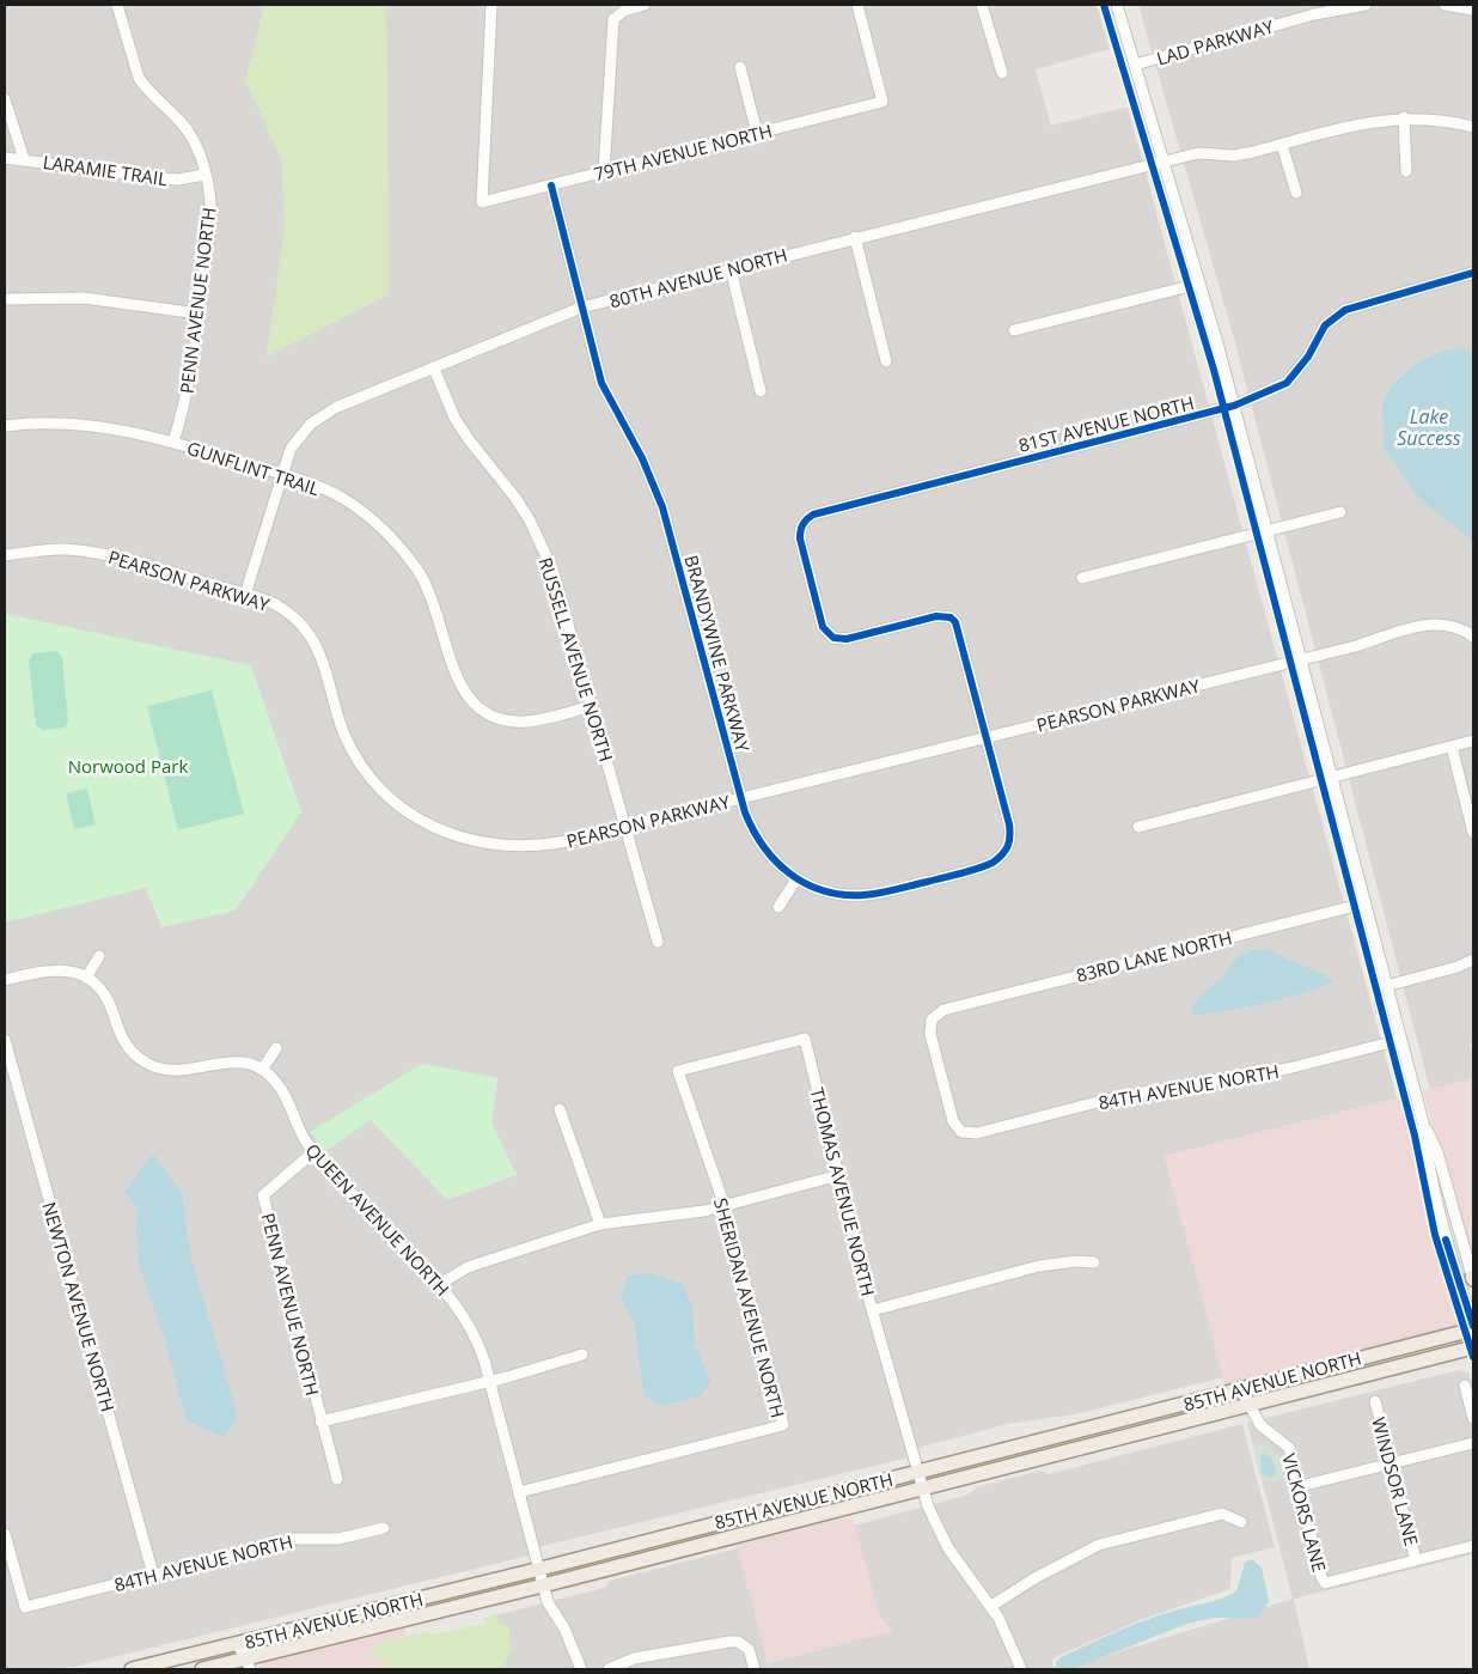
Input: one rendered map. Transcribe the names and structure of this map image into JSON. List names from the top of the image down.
{
  "streets": {
    "main road": ["85TH AVENUE NORTH"],
    "street": [
      "LAD PARKWAY",
      "79TH AVENUE NORTH",
      "LARAMIE TRAIL",
      "80TH AVENUE NORTH",
      "PENN AVENUE NORTH",
      "81ST AVENUE NORTH",
      "GUNFLINT TRAIL",
      "PEARSON PARKWAY",
      "BRANDYWINE PARKWAY",
      "RUSSELL AVENUE NORTH",
      "83RD LANE NORTH",
      "84TH AVENUE NORTH",
      "THOMAS AVENUE NORTH",
      "QUEEN AVENUE NORTH",
      "NEWTON AVENUE NORTH",
      "SHERIDAN AVENUE NORTH",
      "WINDSOR LANE",
      "VICKORS LANE"
    ]
  },
  "crossings": [
    ["79TH AVENUE NORTH", "BRANDYWINE PARKWAY"],
    ["LARAMIE TRAIL", "PENN AVENUE NORTH"],
    ["80TH AVENUE NORTH", "GUNFLINT TRAIL"],
    ["80TH AVENUE NORTH", "PEARSON PARKWAY"],
    ["80TH AVENUE NORTH", "BRANDYWINE PARKWAY"],
    ["80TH AVENUE NORTH", "RUSSELL AVENUE NORTH"],
    ["PENN AVENUE NORTH", "GUNFLINT TRAIL"],
    ["PENN AVENUE NORTH", "QUEEN AVENUE NORTH"],
    ["81ST AVENUE NORTH", "PEARSON PARKWAY"],
    ["81ST AVENUE NORTH", "BRANDYWINE PARKWAY"],
    ["GUNFLINT TRAIL", "RUSSELL AVENUE NORTH"],
    ["PEARSON PARKWAY", "BRANDYWINE PARKWAY"],
    ["PEARSON PARKWAY", "RUSSELL AVENUE NORTH"],
    ["83RD LANE NORTH", "84TH AVENUE NORTH"],
    ["84TH AVENUE NORTH", "NEWTON AVENUE NORTH"],
    ["THOMAS AVENUE NORTH", "SHERIDAN AVENUE NORTH"],
    ["THOMAS AVENUE NORTH", "85TH AVENUE NORTH"],
    ["QUEEN AVENUE NORTH", "SHERIDAN AVENUE NORTH"],
    ["QUEEN AVENUE NORTH", "85TH AVENUE NORTH"],
    ["85TH AVENUE NORTH", "VICKORS LANE"],
    ["WINDSOR LANE", "VICKORS LANE"]
  ],
  "water": ["Lake Success"],
  "parks": ["Norwood Park"]
}
